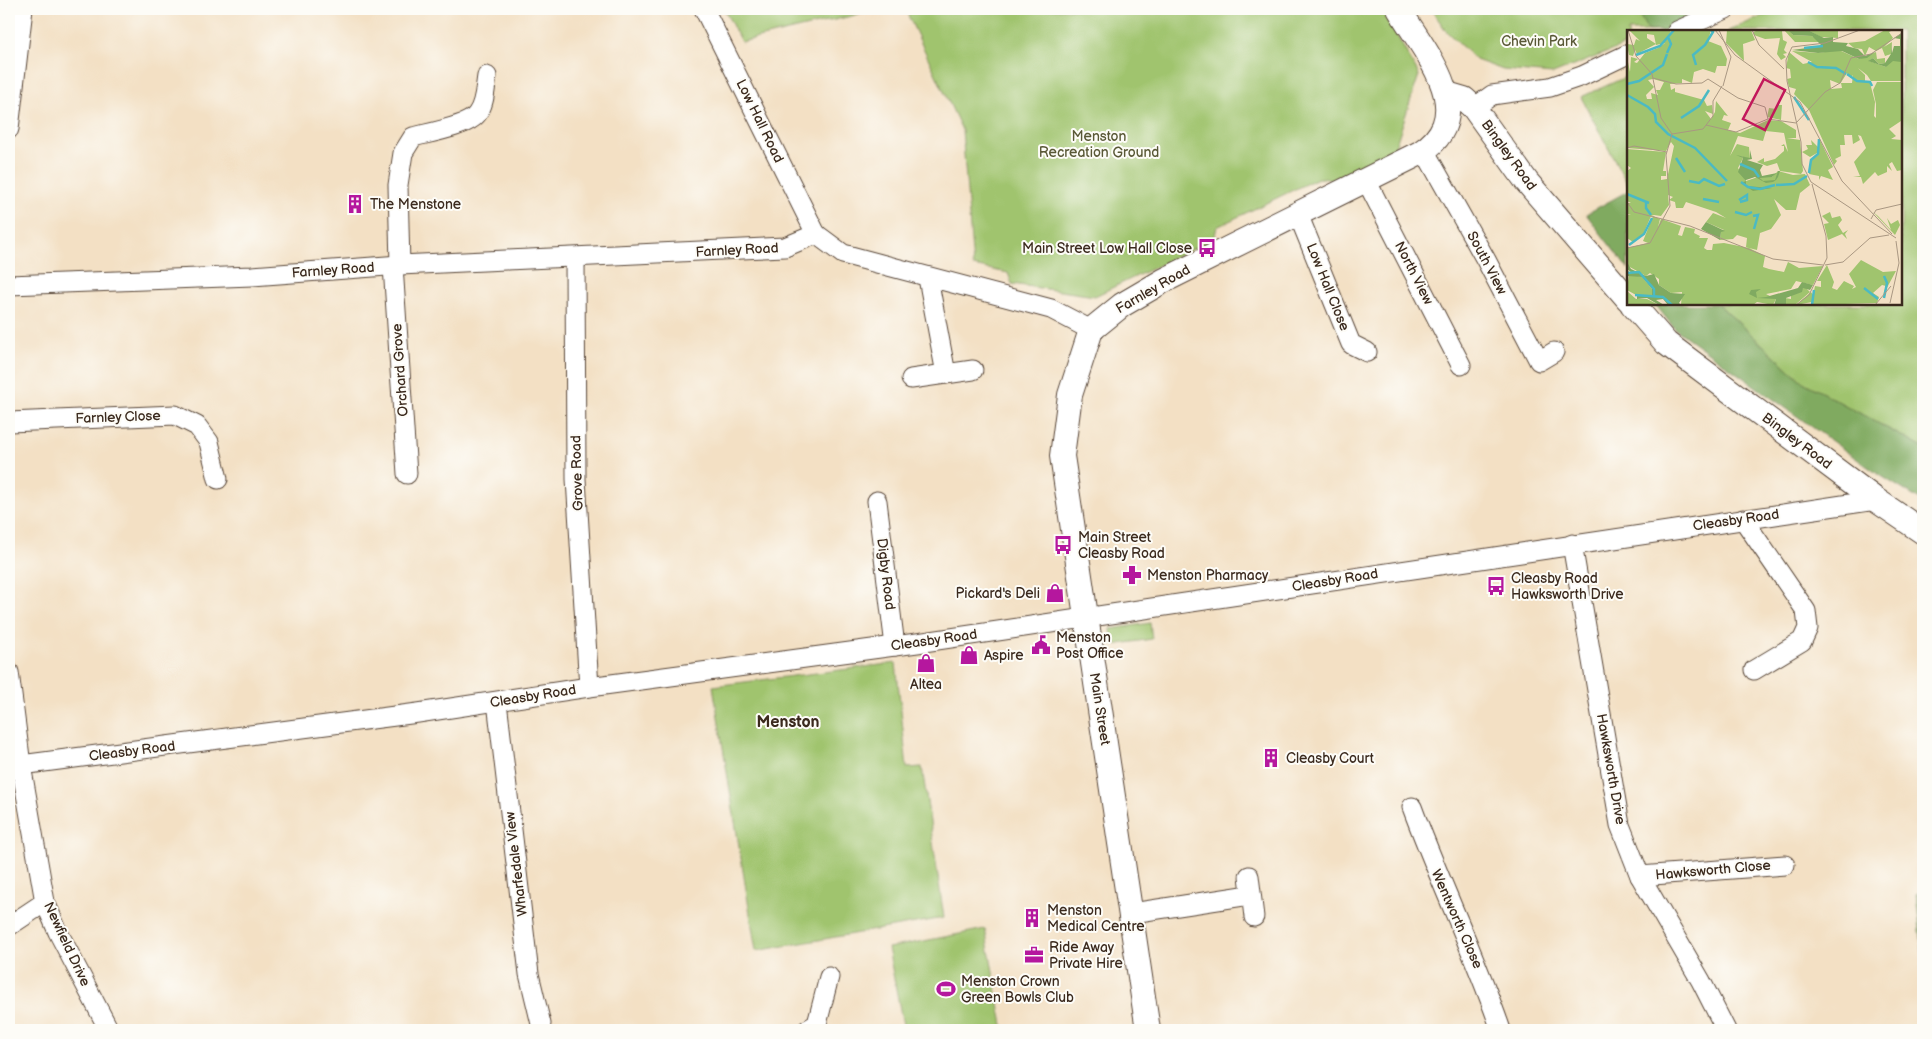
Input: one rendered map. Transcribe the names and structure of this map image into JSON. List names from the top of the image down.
{
  "streets": {
    "street": [
      "Low Hall Road",
      "Bingley Road",
      "Farnley Road",
      "South View",
      "North View",
      "Low Hall Close",
      "Orchard Grove",
      "Farnley Close",
      "Grove Road",
      "Cleasby Road",
      "Digby Road",
      "Main Street",
      "Hawksworth Drive",
      "Wharfedale View",
      "Hawksworth Close",
      "Wentworth Close",
      "Newfield Drive"
    ]
  },
  "crossings": [
    ["Low Hall Road", "Farnley Road"],
    ["Bingley Road", "Farnley Road"],
    ["Bingley Road", "Cleasby Road"],
    ["Farnley Road", "South View"],
    ["Farnley Road", "North View"],
    ["Farnley Road", "Low Hall Close"],
    ["Farnley Road", "Orchard Grove"],
    ["Farnley Road", "Grove Road"],
    ["Farnley Road", "Main Street"],
    ["Grove Road", "Cleasby Road"],
    ["Cleasby Road", "Digby Road"],
    ["Cleasby Road", "Main Street"],
    ["Cleasby Road", "Hawksworth Drive"],
    ["Cleasby Road", "Wharfedale View"],
    ["Cleasby Road", "Newfield Drive"],
    ["Hawksworth Drive", "Hawksworth Close"]
  ],
  "districts": ["Menston"],
  "parks": ["Chevin Park", "Menston Recreation Ground"],
  "places": {
    "building": ["The Menstone", "Cleasby Court", "Menston Medical Centre"],
    "bus stop": ["Main Street Low Hall Close", "Main Street Cleasby Road", "Cleasby Road Hawksworth Drive"],
    "pharmacy": ["Menston Pharmacy"],
    "shop": ["Pickard's Deli", "Aspire", "Altea"],
    "public building": ["Menston Post Office"],
    "office": ["Ride Away Private Hire"],
    "sports": ["Menston Crown Green Bowls Club"]
  }
}
